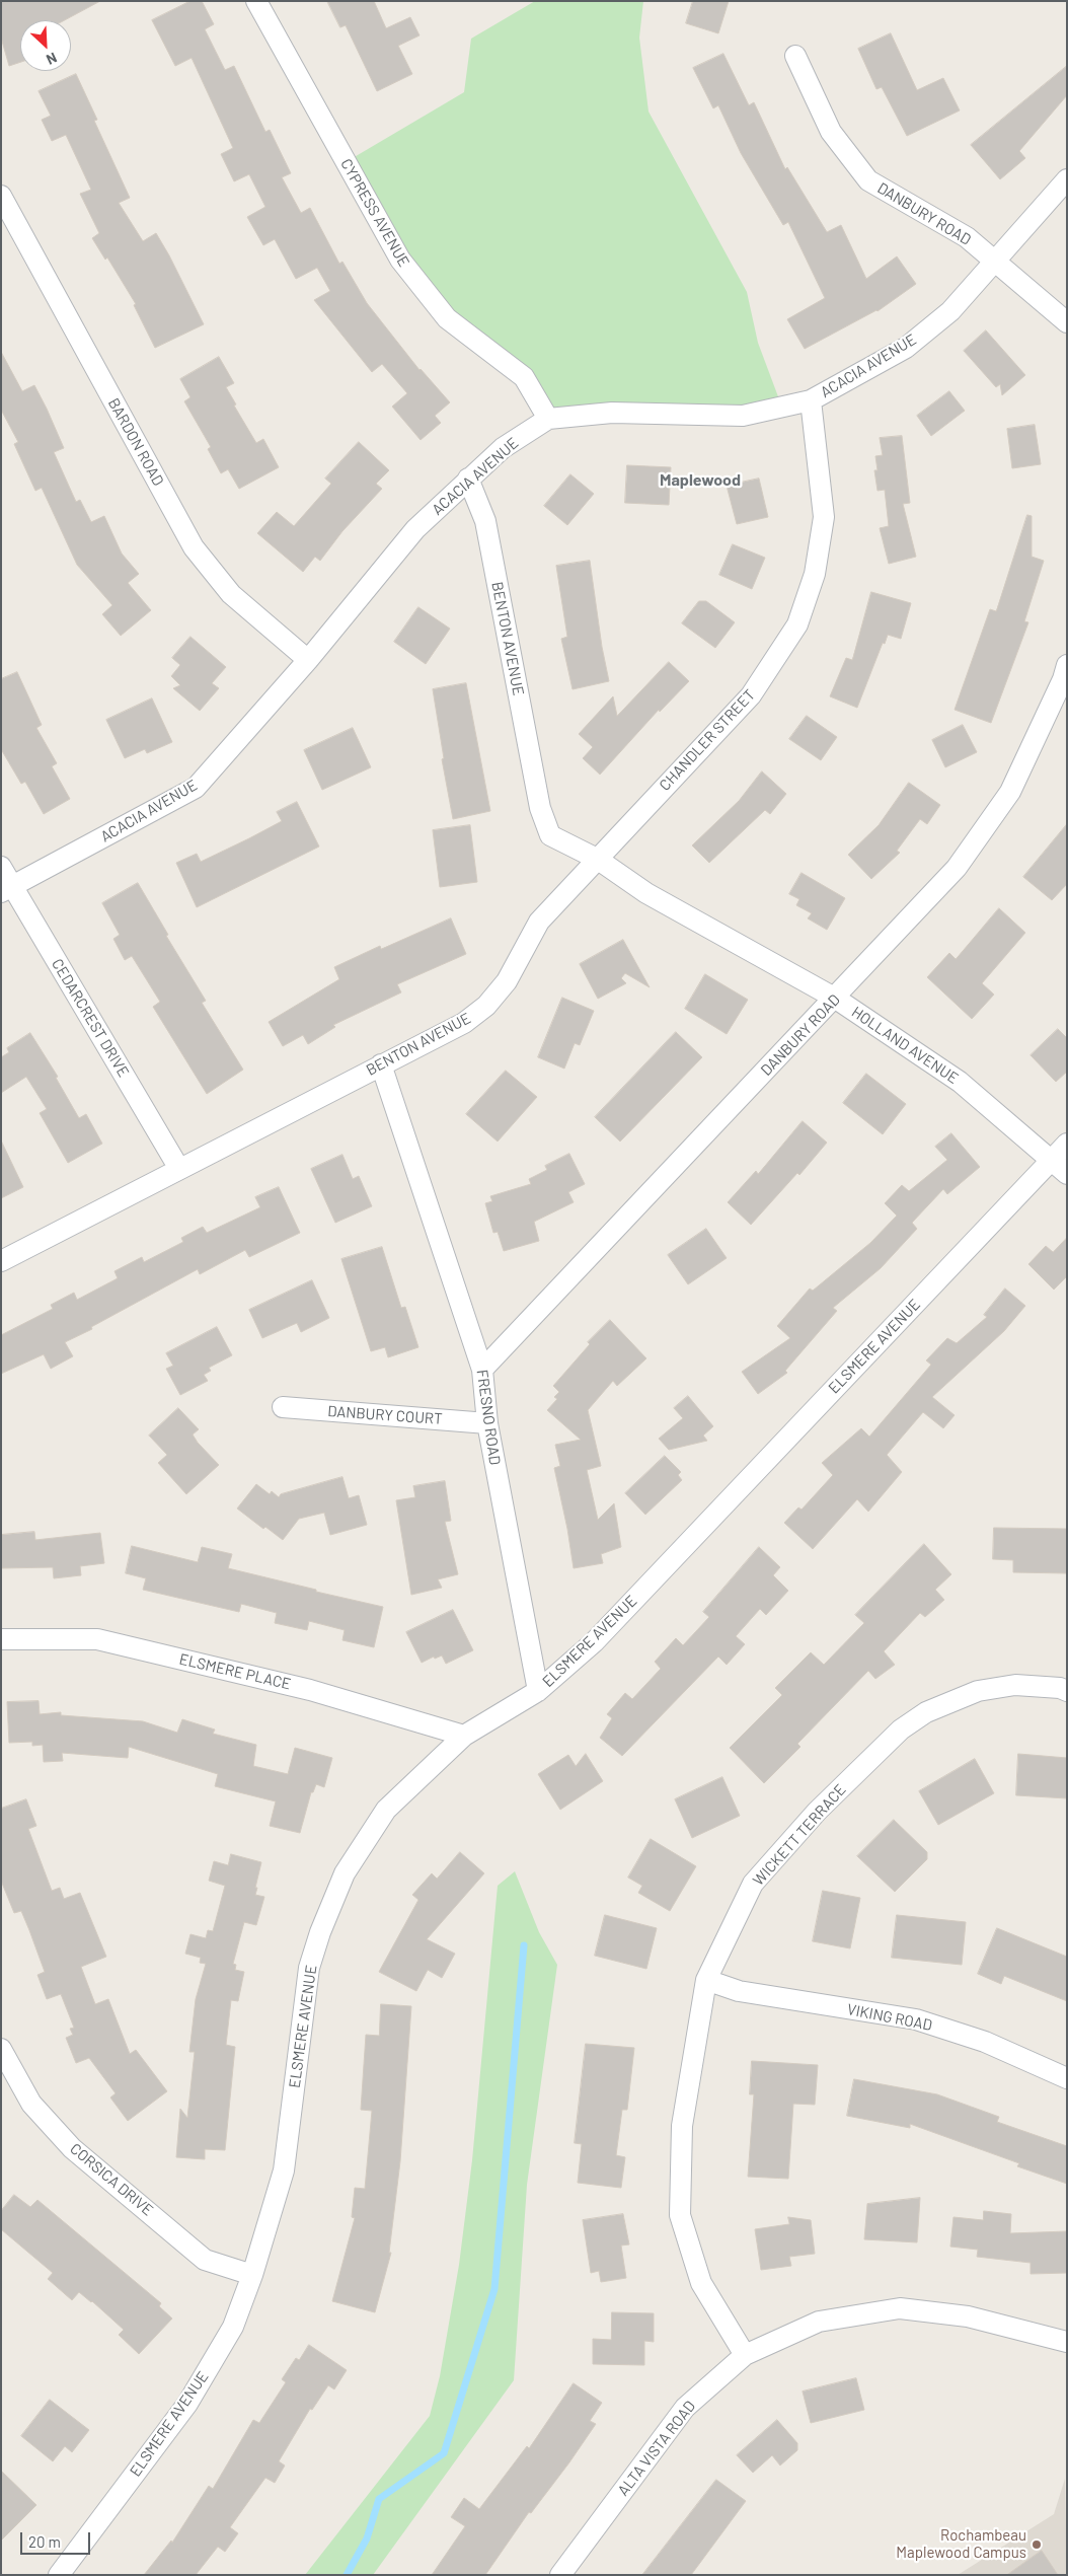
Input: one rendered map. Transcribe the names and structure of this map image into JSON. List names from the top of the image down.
{
  "streets": {
    "street": [
      "CYPRESS AVENUE",
      "DANBURY ROAD",
      "ACACIA AVENUE",
      "BARDON ROAD",
      "BENTON AVENUE",
      "CHANDLER STREET",
      "CEDARCREST DRIVE",
      "HOLLAND AVENUE",
      "ELSMERE AVENUE",
      "DANBURY COURT",
      "FRESNO ROAD",
      "ELSMERE PLACE",
      "WICKETT TERRACE",
      "VIKING ROAD",
      "CORSICA DRIVE",
      "ALTA VISTA ROAD"
    ]
  },
  "crossings": [
    ["CYPRESS AVENUE", "ACACIA AVENUE"],
    ["DANBURY ROAD", "ACACIA AVENUE"],
    ["DANBURY ROAD", "HOLLAND AVENUE"],
    ["DANBURY ROAD", "FRESNO ROAD"],
    ["ACACIA AVENUE", "BARDON ROAD"],
    ["ACACIA AVENUE", "BENTON AVENUE"],
    ["ACACIA AVENUE", "CHANDLER STREET"],
    ["ACACIA AVENUE", "CEDARCREST DRIVE"],
    ["BENTON AVENUE", "CHANDLER STREET"],
    ["BENTON AVENUE", "CEDARCREST DRIVE"],
    ["BENTON AVENUE", "HOLLAND AVENUE"],
    ["BENTON AVENUE", "FRESNO ROAD"],
    ["CHANDLER STREET", "HOLLAND AVENUE"],
    ["HOLLAND AVENUE", "ELSMERE AVENUE"],
    ["ELSMERE AVENUE", "FRESNO ROAD"],
    ["ELSMERE AVENUE", "ELSMERE PLACE"],
    ["ELSMERE AVENUE", "CORSICA DRIVE"],
    ["DANBURY COURT", "FRESNO ROAD"],
    ["WICKETT TERRACE", "VIKING ROAD"],
    ["WICKETT TERRACE", "ALTA VISTA ROAD"]
  ],
  "districts": ["Maplewood"],
  "places": ["Rochambeau Maplewood Campus"],
  "scale_bar": "20 m",
  "north": "bottom right"
}
